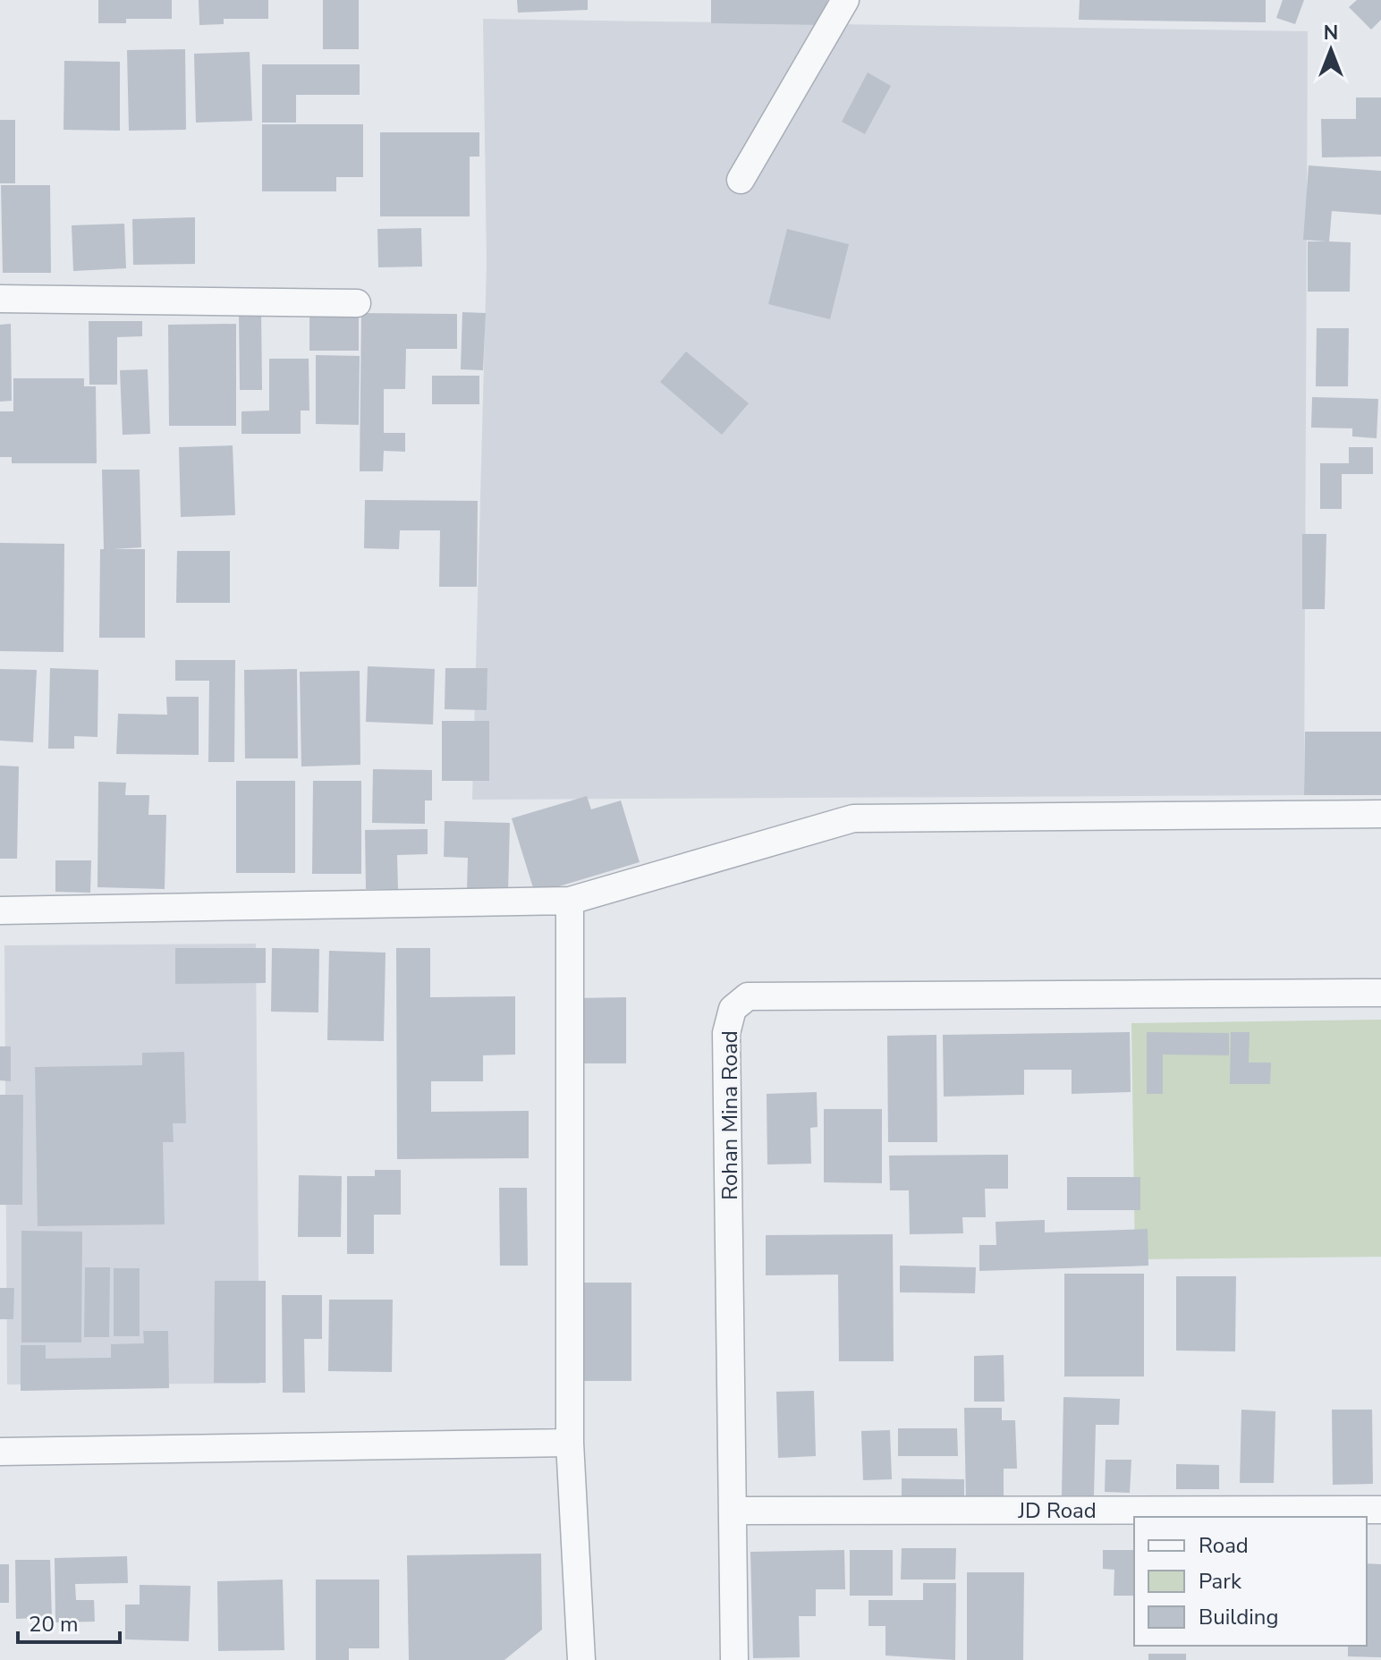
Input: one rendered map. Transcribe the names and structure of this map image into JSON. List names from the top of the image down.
{
  "streets": {
    "street": ["Rohan Mina Road", "JD Road"]
  },
  "crossings": [
    ["Rohan Mina Road", "JD Road"]
  ],
  "legend": ["Road", "Park", "Building"],
  "scale_bar": "20 m",
  "north": "top"
}
